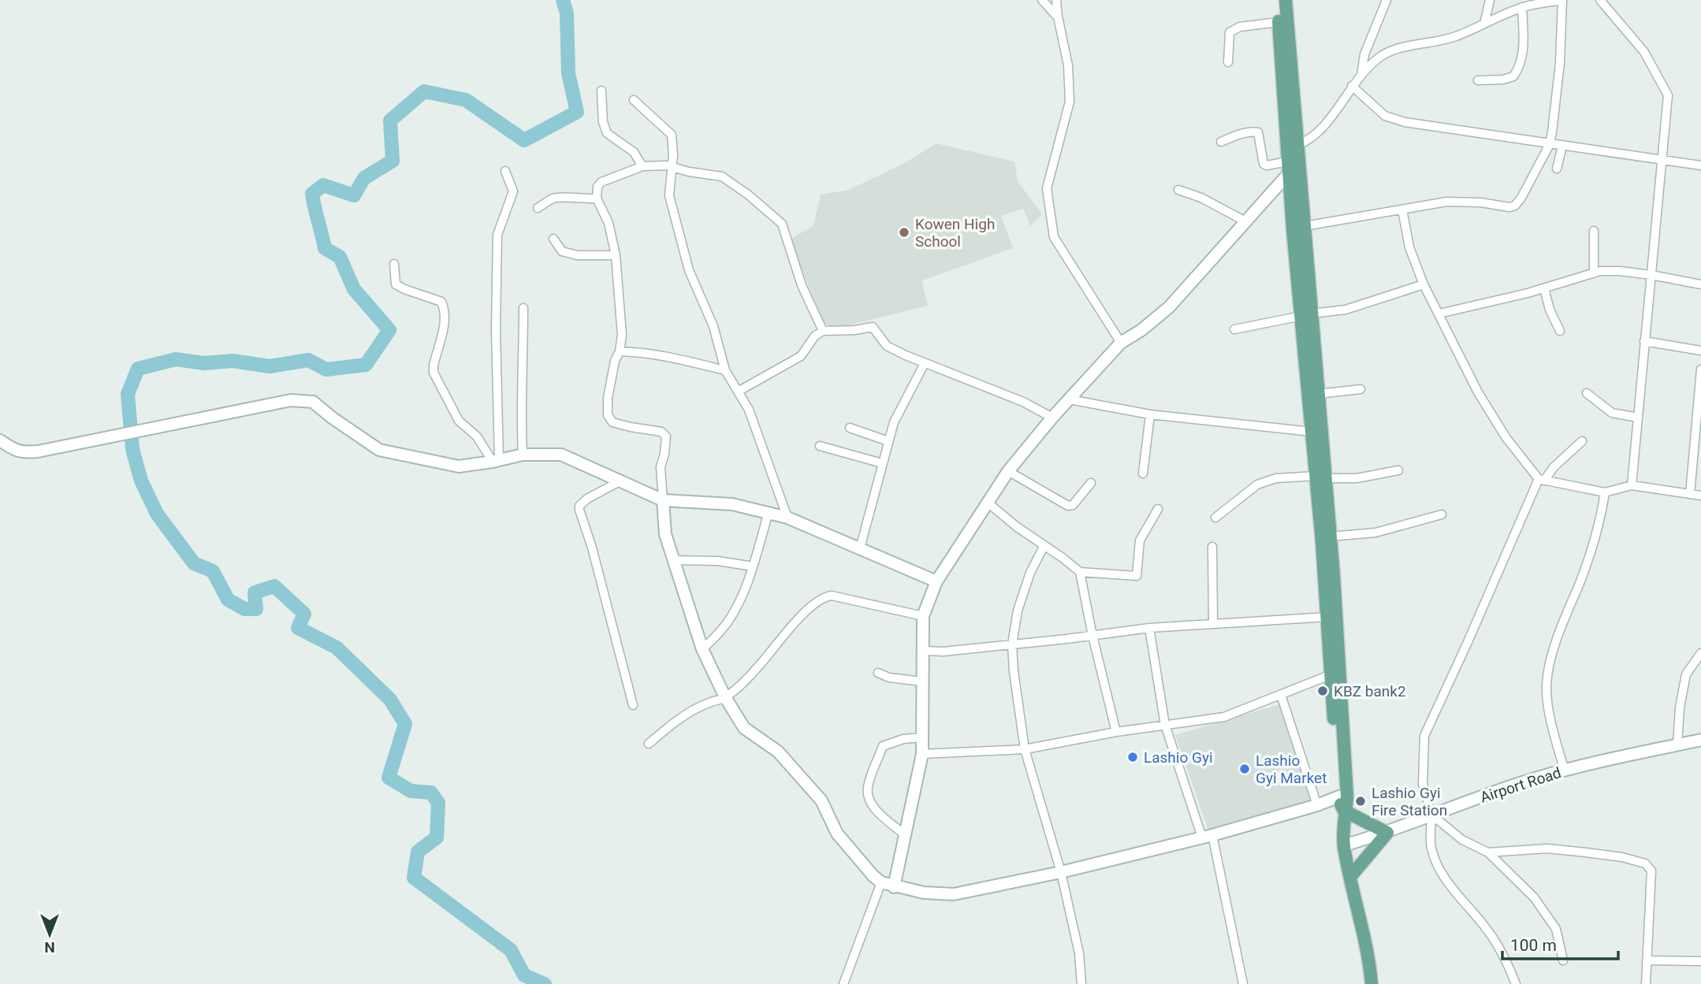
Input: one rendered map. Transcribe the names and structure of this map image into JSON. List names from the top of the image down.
{
  "streets": {
    "street": ["Airport Road"]
  },
  "places": [
    "Kowen High School",
    "KBZ bank2",
    "Lashio Gyi",
    "Lashio Gyi Market",
    "Lashio Gyi Fire Station"
  ],
  "scale_bar": "100 m",
  "north": "bottom"
}
